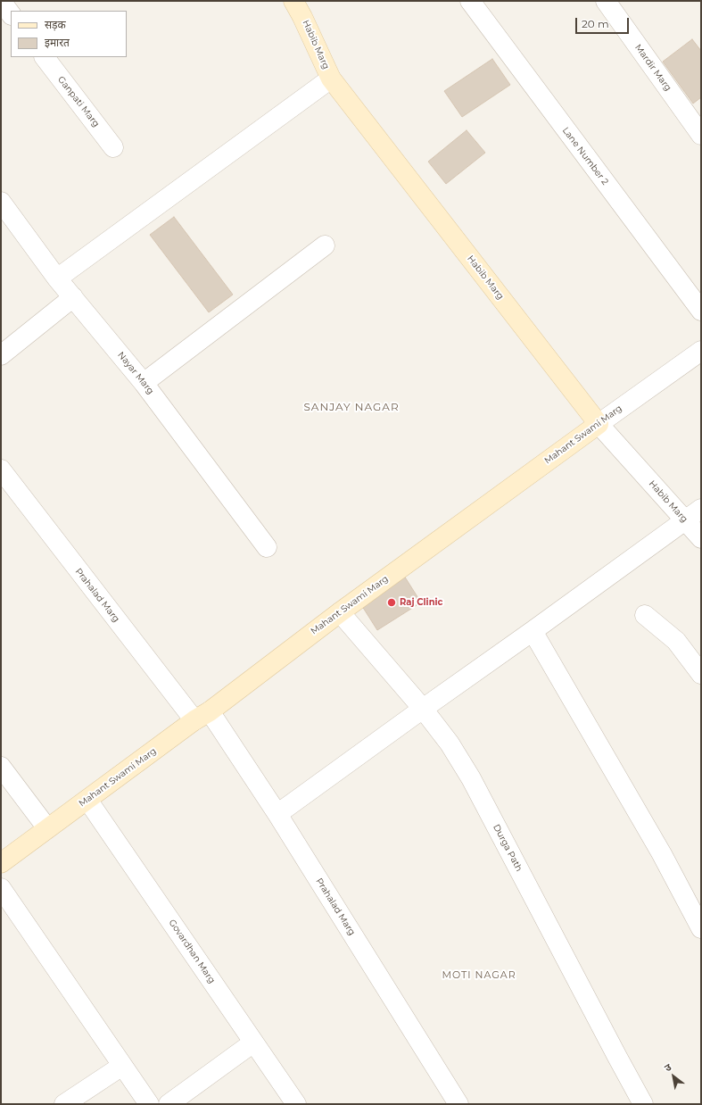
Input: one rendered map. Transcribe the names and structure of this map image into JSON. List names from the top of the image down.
{
  "streets": {
    "street": [
      "Habib Marg",
      "Mardir Marg",
      "Ganpati Marg",
      "Lane Number 2",
      "Nayar Marg",
      "Mahant Swami Marg",
      "Prahalad Marg",
      "Durga Path",
      "Govardhan Marg"
    ]
  },
  "crossings": [
    ["Habib Marg", "Mahant Swami Marg"],
    ["Mahant Swami Marg", "Prahalad Marg"],
    ["Mahant Swami Marg", "Durga Path"],
    ["Mahant Swami Marg", "Govardhan Marg"]
  ],
  "districts": ["SANJAY NAGAR", "MOTI NAGAR"],
  "places": ["Raj Clinic"],
  "legend": ["सड़क", "इमारत"],
  "scale_bar": "20 m",
  "north": "top left"
}
